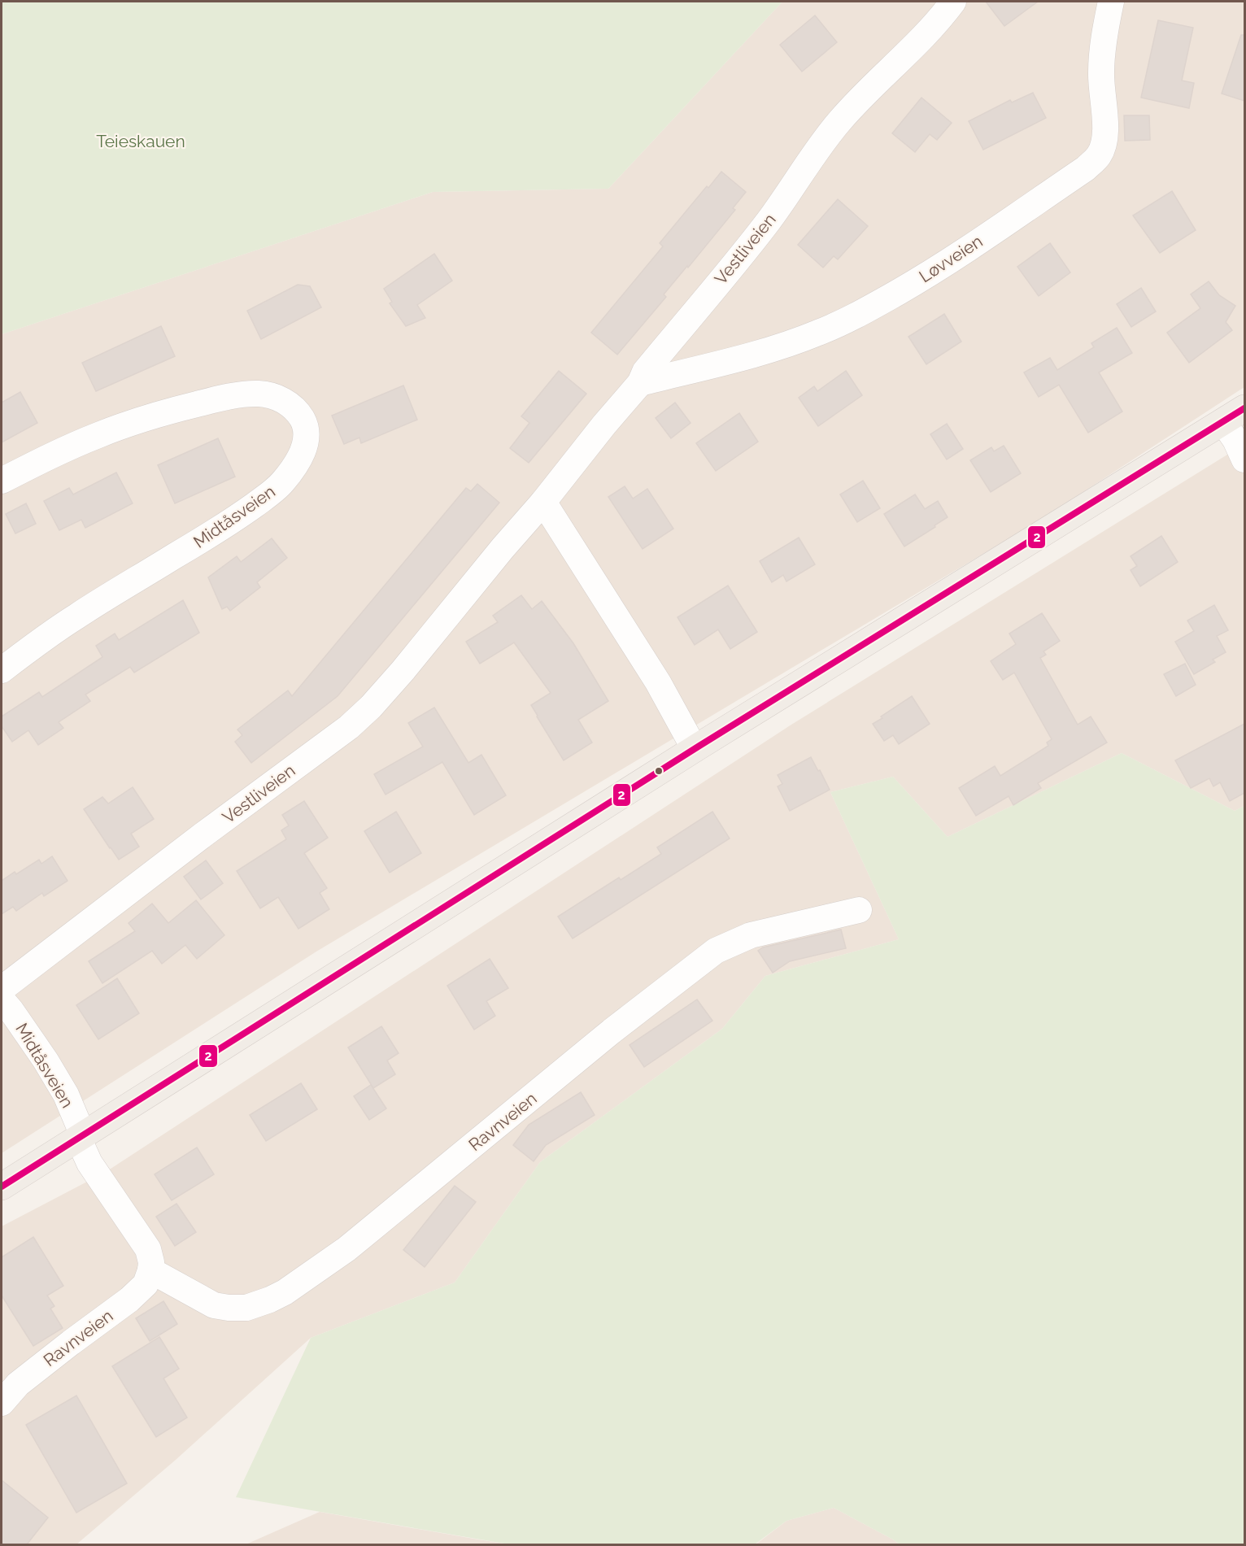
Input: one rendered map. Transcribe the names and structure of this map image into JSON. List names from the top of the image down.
{
  "streets": {
    "street": [
      "Vestliveien",
      "Løvveien",
      "Midtåsveien",
      "Ravnveien"
    ]
  },
  "crossings": [
    ["Vestliveien", "Løvveien"]
  ],
  "parks": ["Teieskauen"],
  "lines": ["transit line 2"]
}
